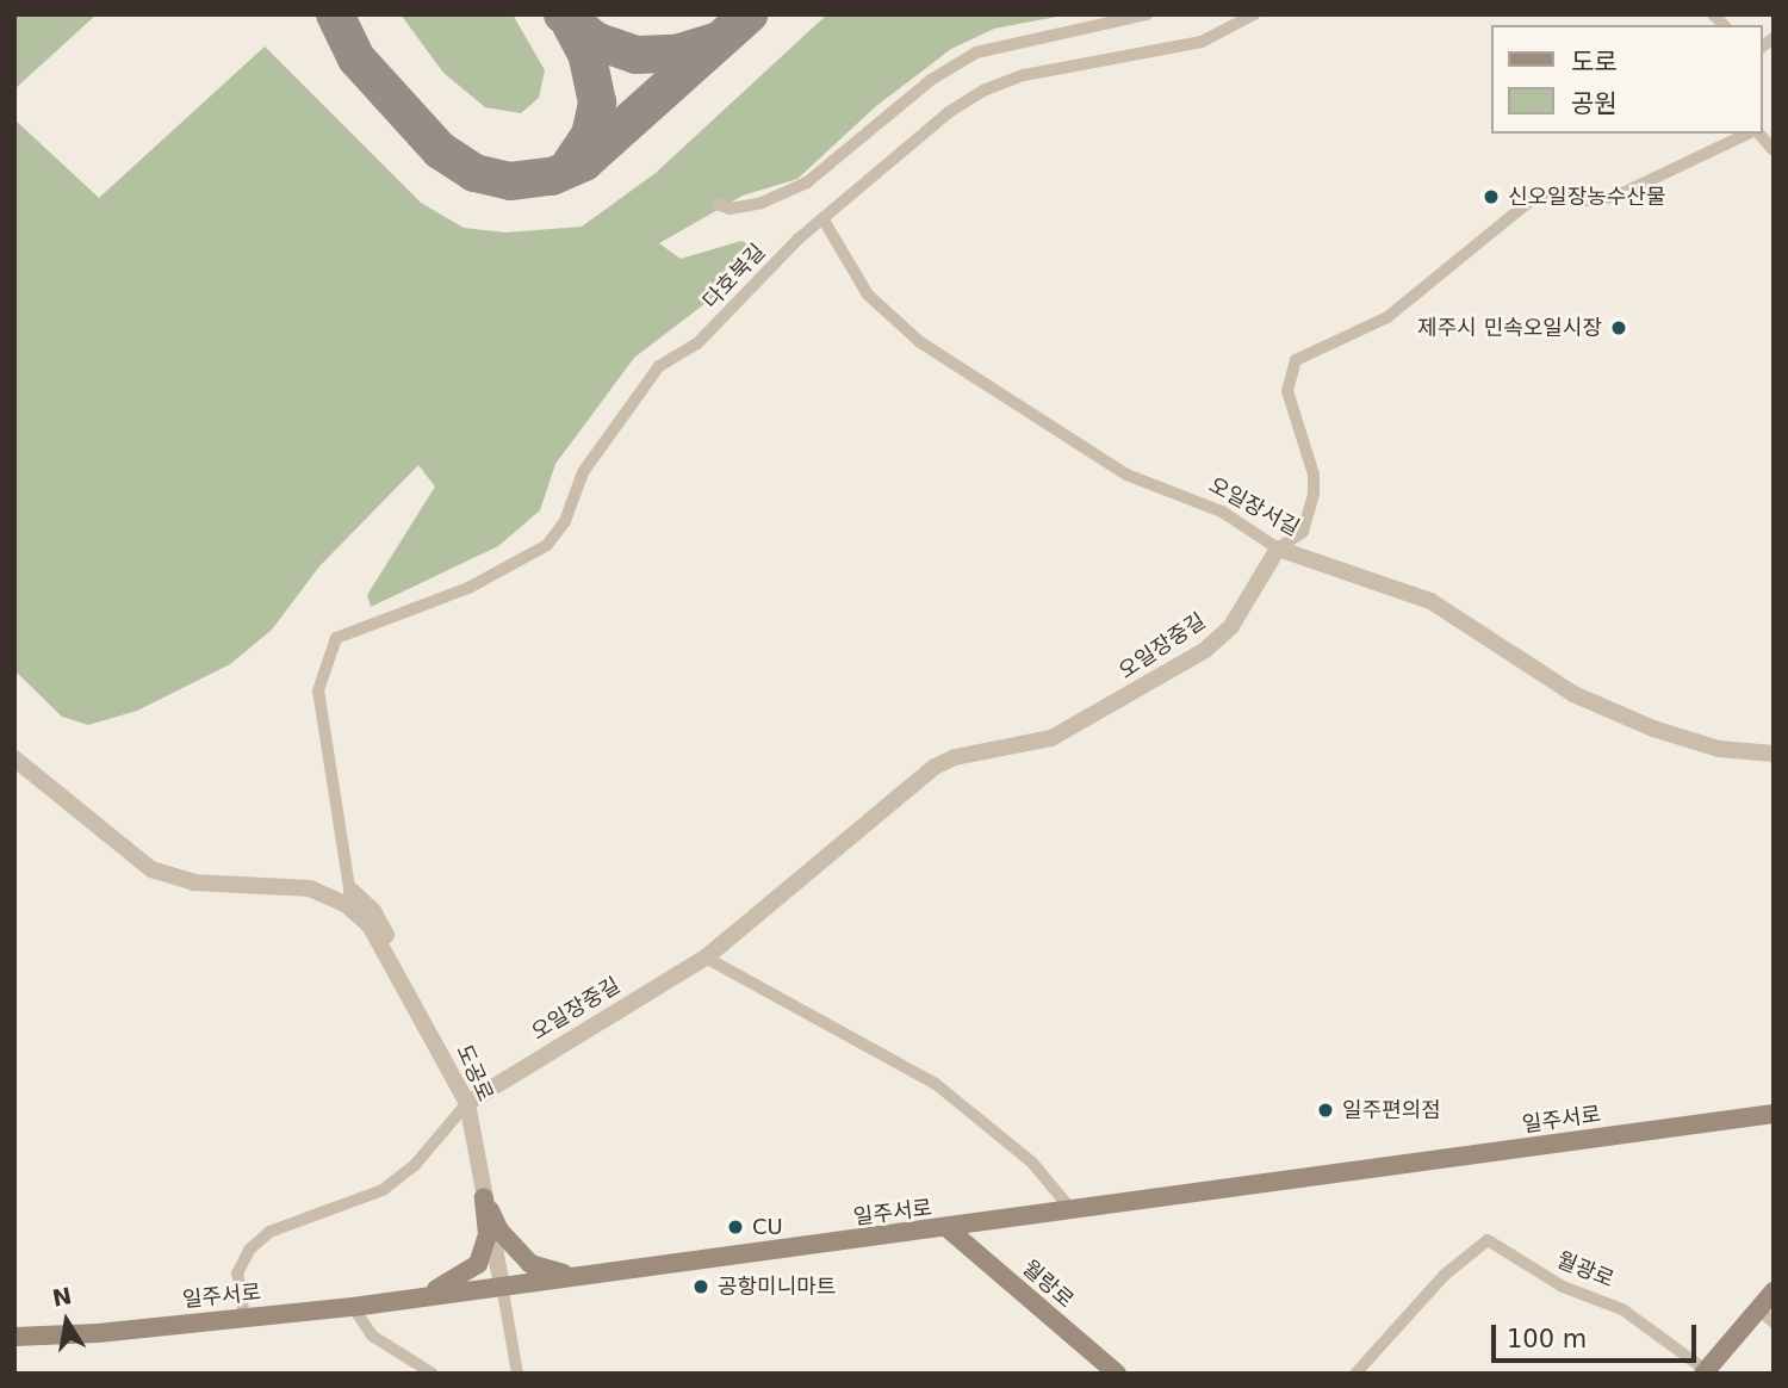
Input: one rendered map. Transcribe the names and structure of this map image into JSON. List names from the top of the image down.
{
  "streets": {
    "main road": ["일주서로", "월광로", "월랑로"],
    "street": [
      "다호북길",
      "오일장서길",
      "오일장중길",
      "도공로"
    ]
  },
  "crossings": [
    ["다호북길", "오일장서길"],
    ["다호북길", "도공로"],
    ["오일장서길", "오일장중길"],
    ["오일장중길", "도공로"],
    ["도공로", "일주서로"],
    ["일주서로", "월랑로"]
  ],
  "places": [
    "신오일장농수산물",
    "제주시 민속오일시장",
    "일주편의점",
    "CU",
    "공항미니마트"
  ],
  "legend": ["도로", "공원"],
  "scale_bar": "100 m",
  "north": "top"
}
